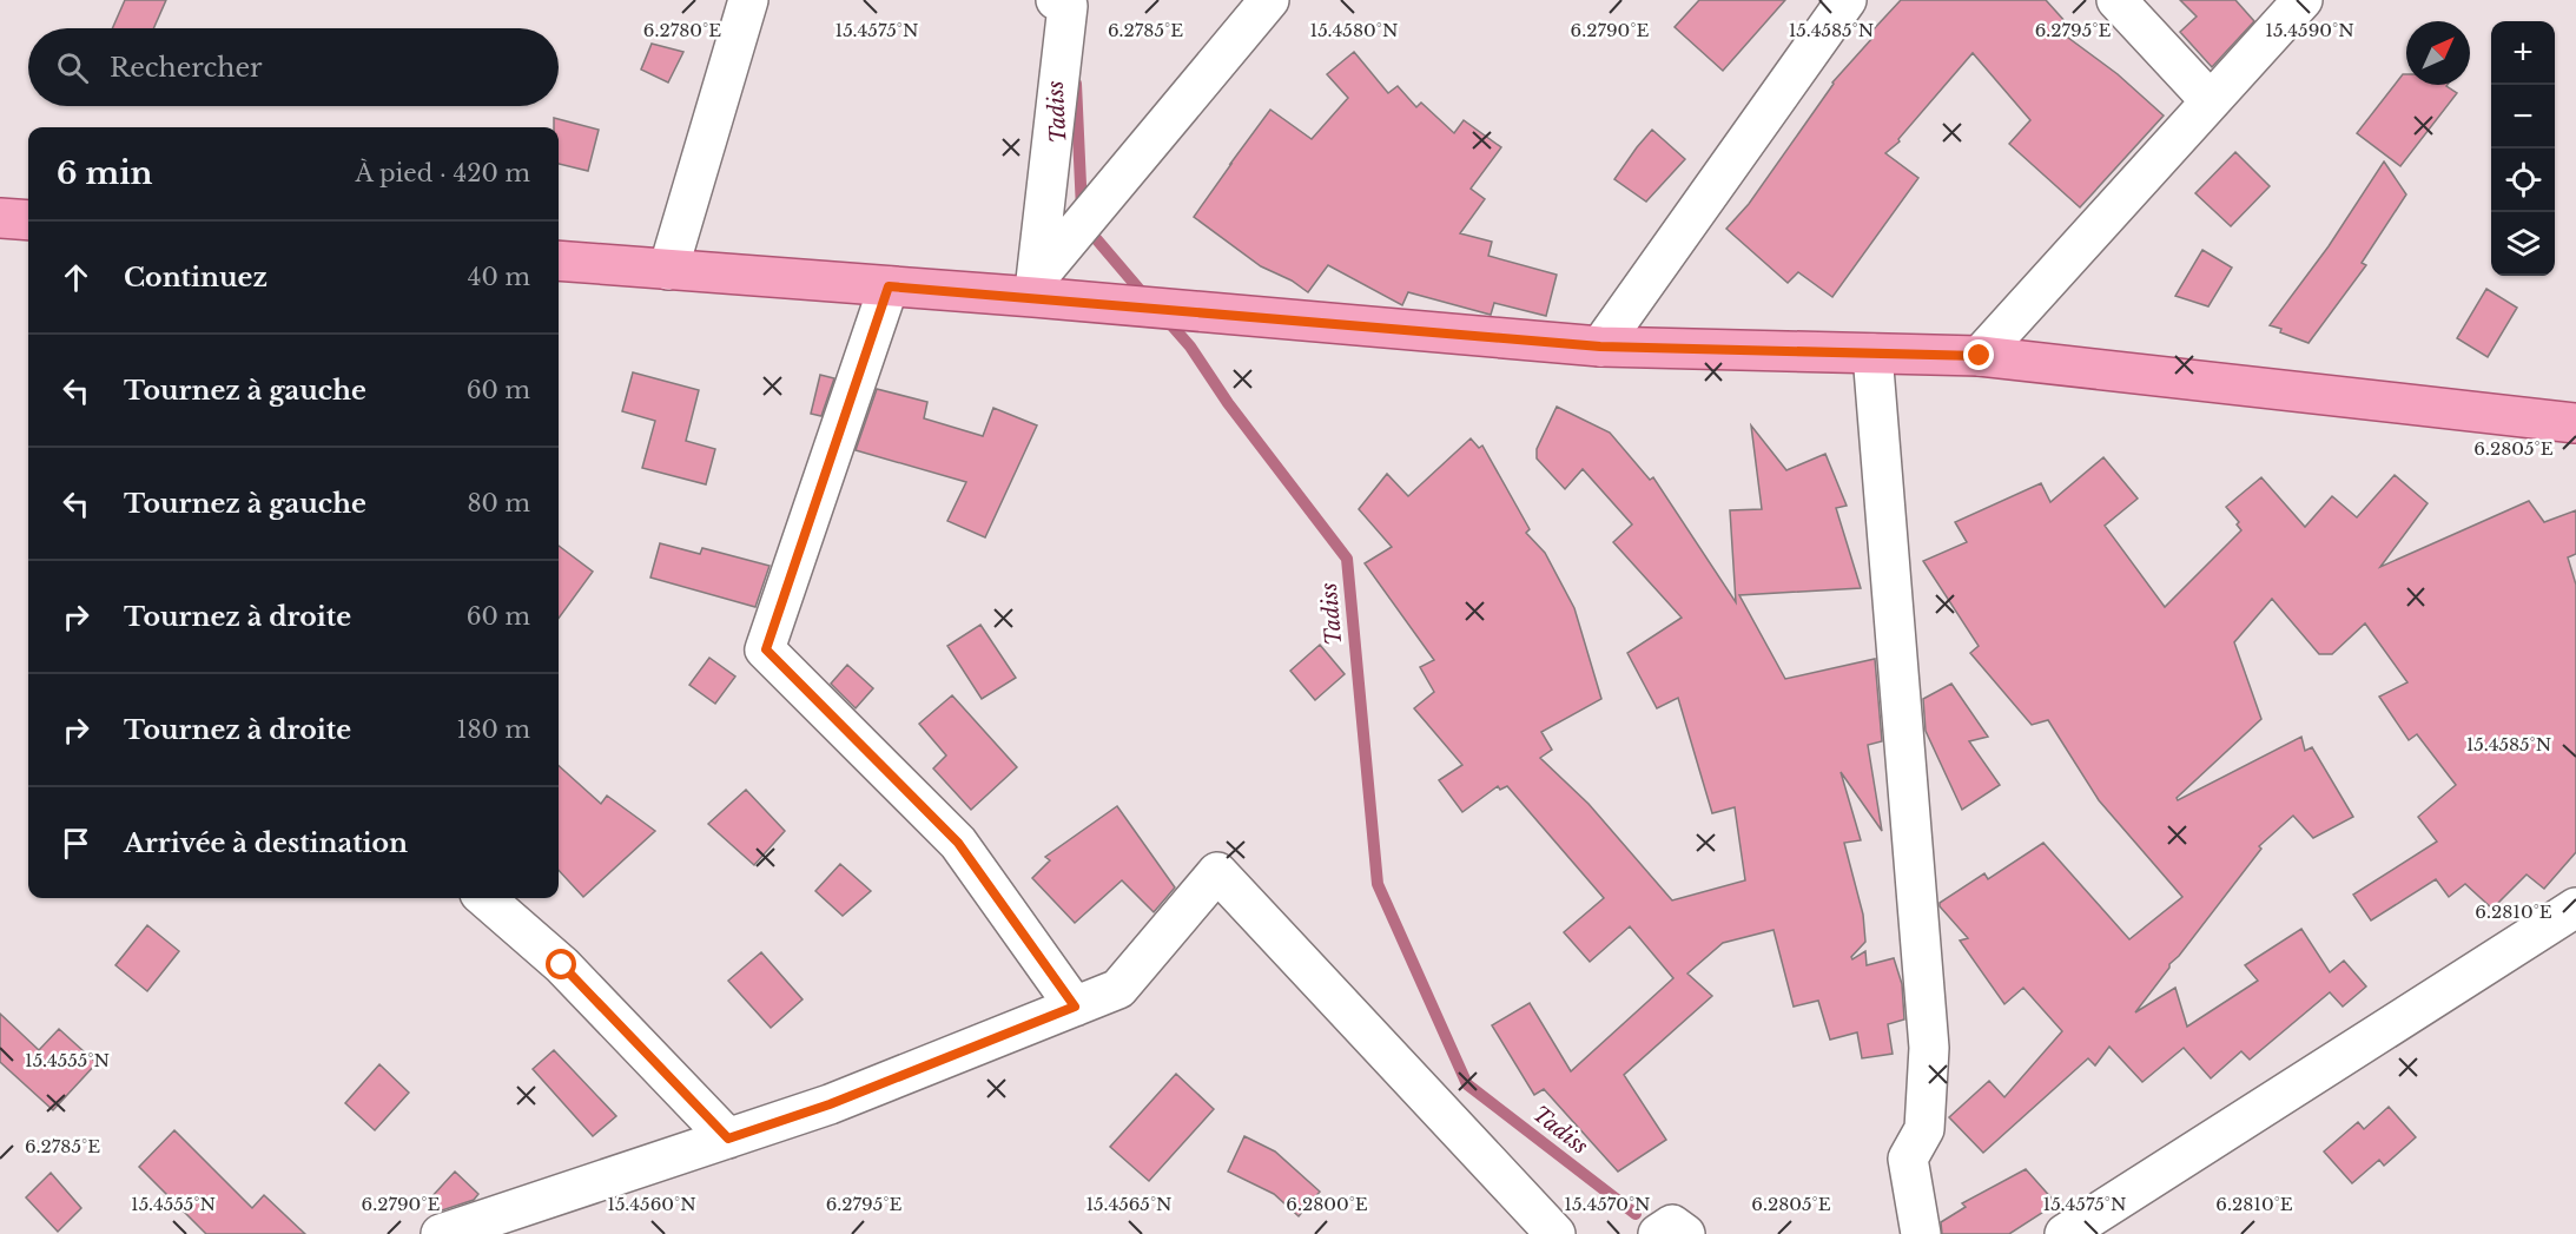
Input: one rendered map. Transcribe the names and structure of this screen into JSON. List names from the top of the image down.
{
  "water": ["Tadiss"],
  "north": "top right",
  "page": {
    "map_buttons": ["+", "−"],
    "search": "Rechercher",
    "heading": ["6 min", "À pied · 420 m"],
    "list": [
      ["Continuez", "40 m"],
      ["Tournez à gauche", "60 m"],
      ["Tournez à gauche", "80 m"],
      ["Tournez à droite", "60 m"],
      ["Tournez à droite", "180 m"],
      "Arrivée à destination"
    ]
  },
  "coordinates": [
    "6.2780°E",
    "15.4575°N",
    "6.2785°E",
    "15.4580°N",
    "6.2790°E",
    "15.4585°N",
    "6.2795°E",
    "15.4590°N",
    "6.2805°E",
    "6.2810°E",
    "15.4555°N",
    "15.4560°N",
    "15.4565°N",
    "6.2800°E",
    "15.4570°N"
  ]
}
